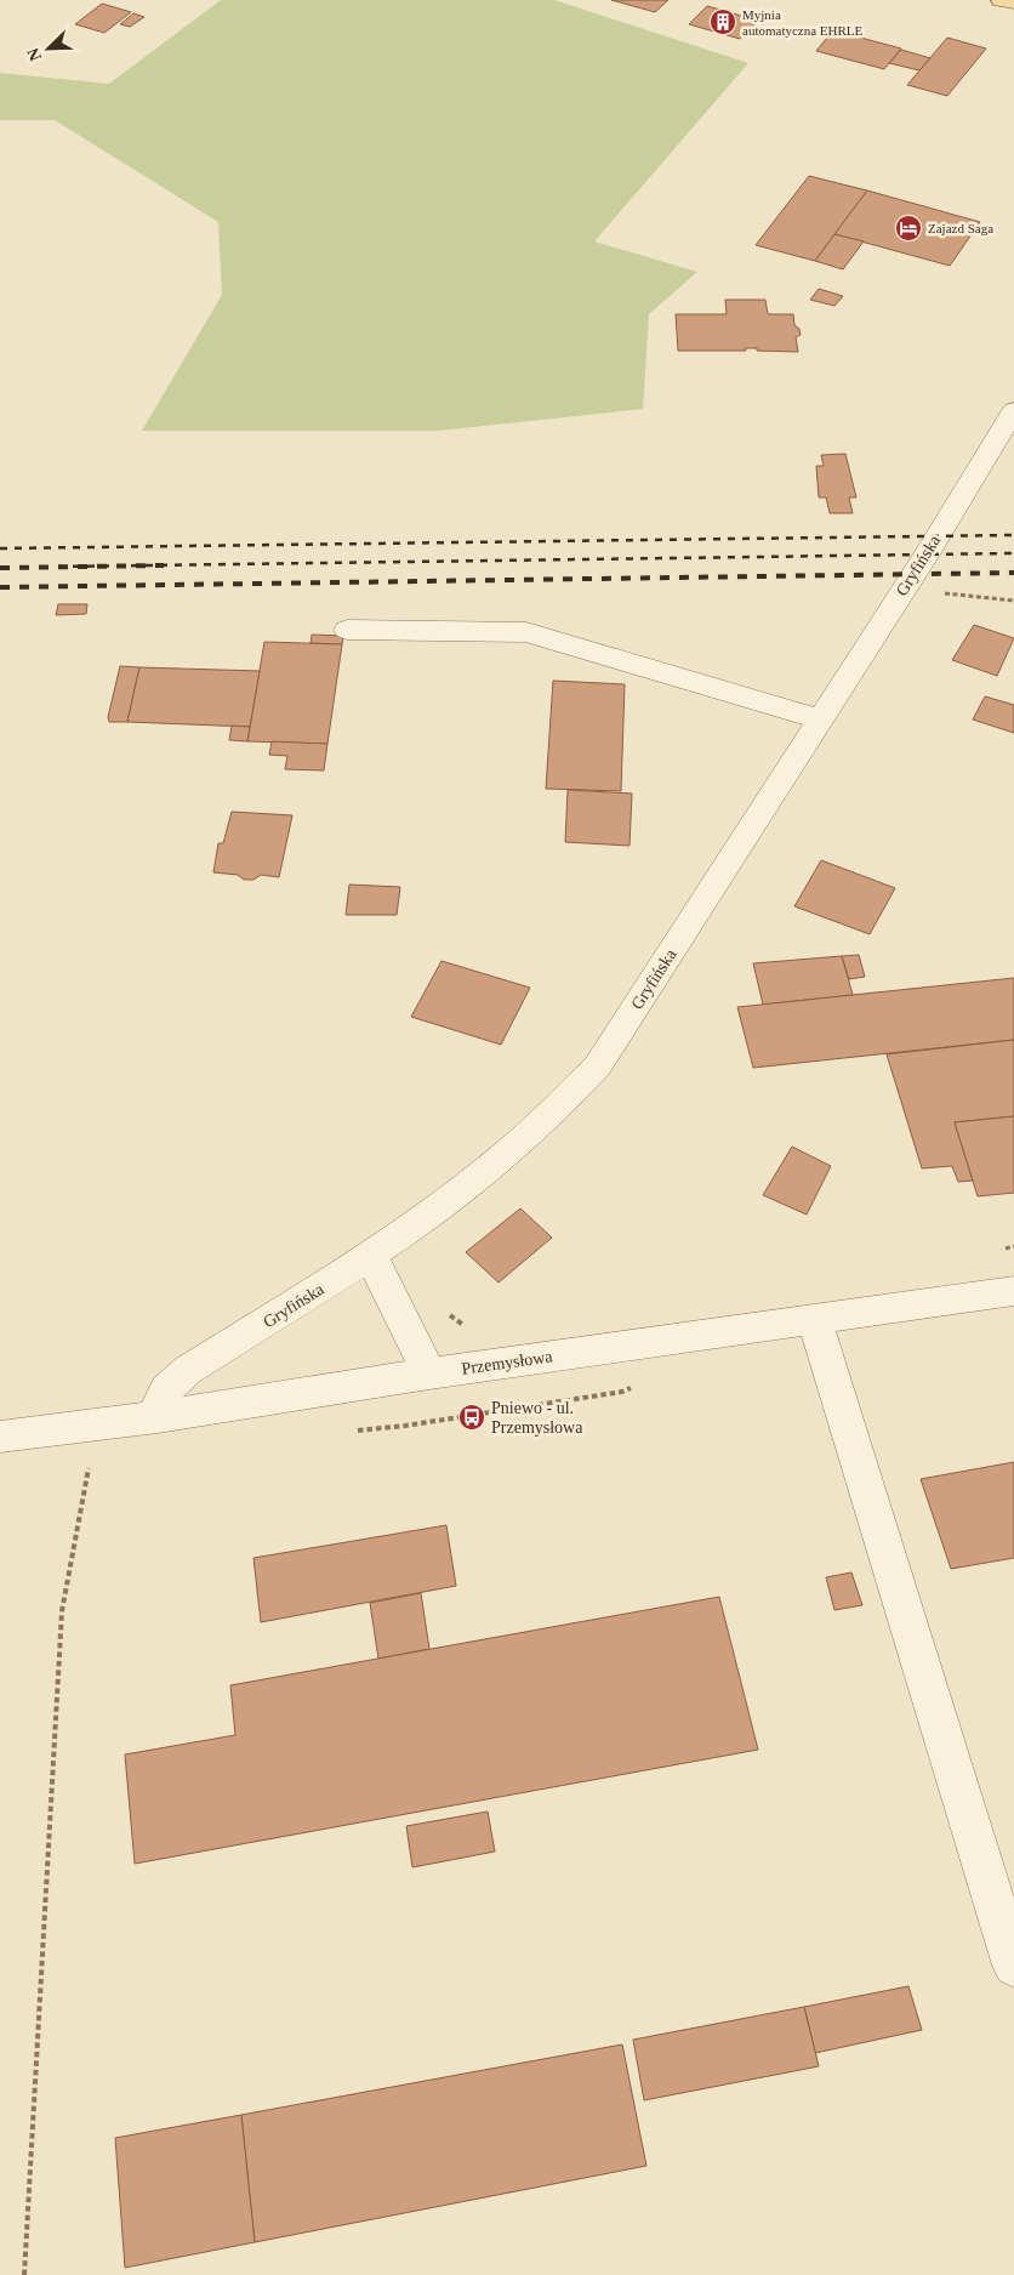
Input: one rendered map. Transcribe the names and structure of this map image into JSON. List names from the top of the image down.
{
  "streets": {
    "street": ["Gryfińska", "Przemysłowa"]
  },
  "crossings": [
    ["Gryfińska", "Przemysłowa"]
  ],
  "places": {
    "building": ["Myjnia automatyczna EHRLE"],
    "hotel": ["Zajazd Saga"],
    "bus stop": ["Pniewo - ul. Przemysłowa"]
  },
  "north": "bottom left"
}
